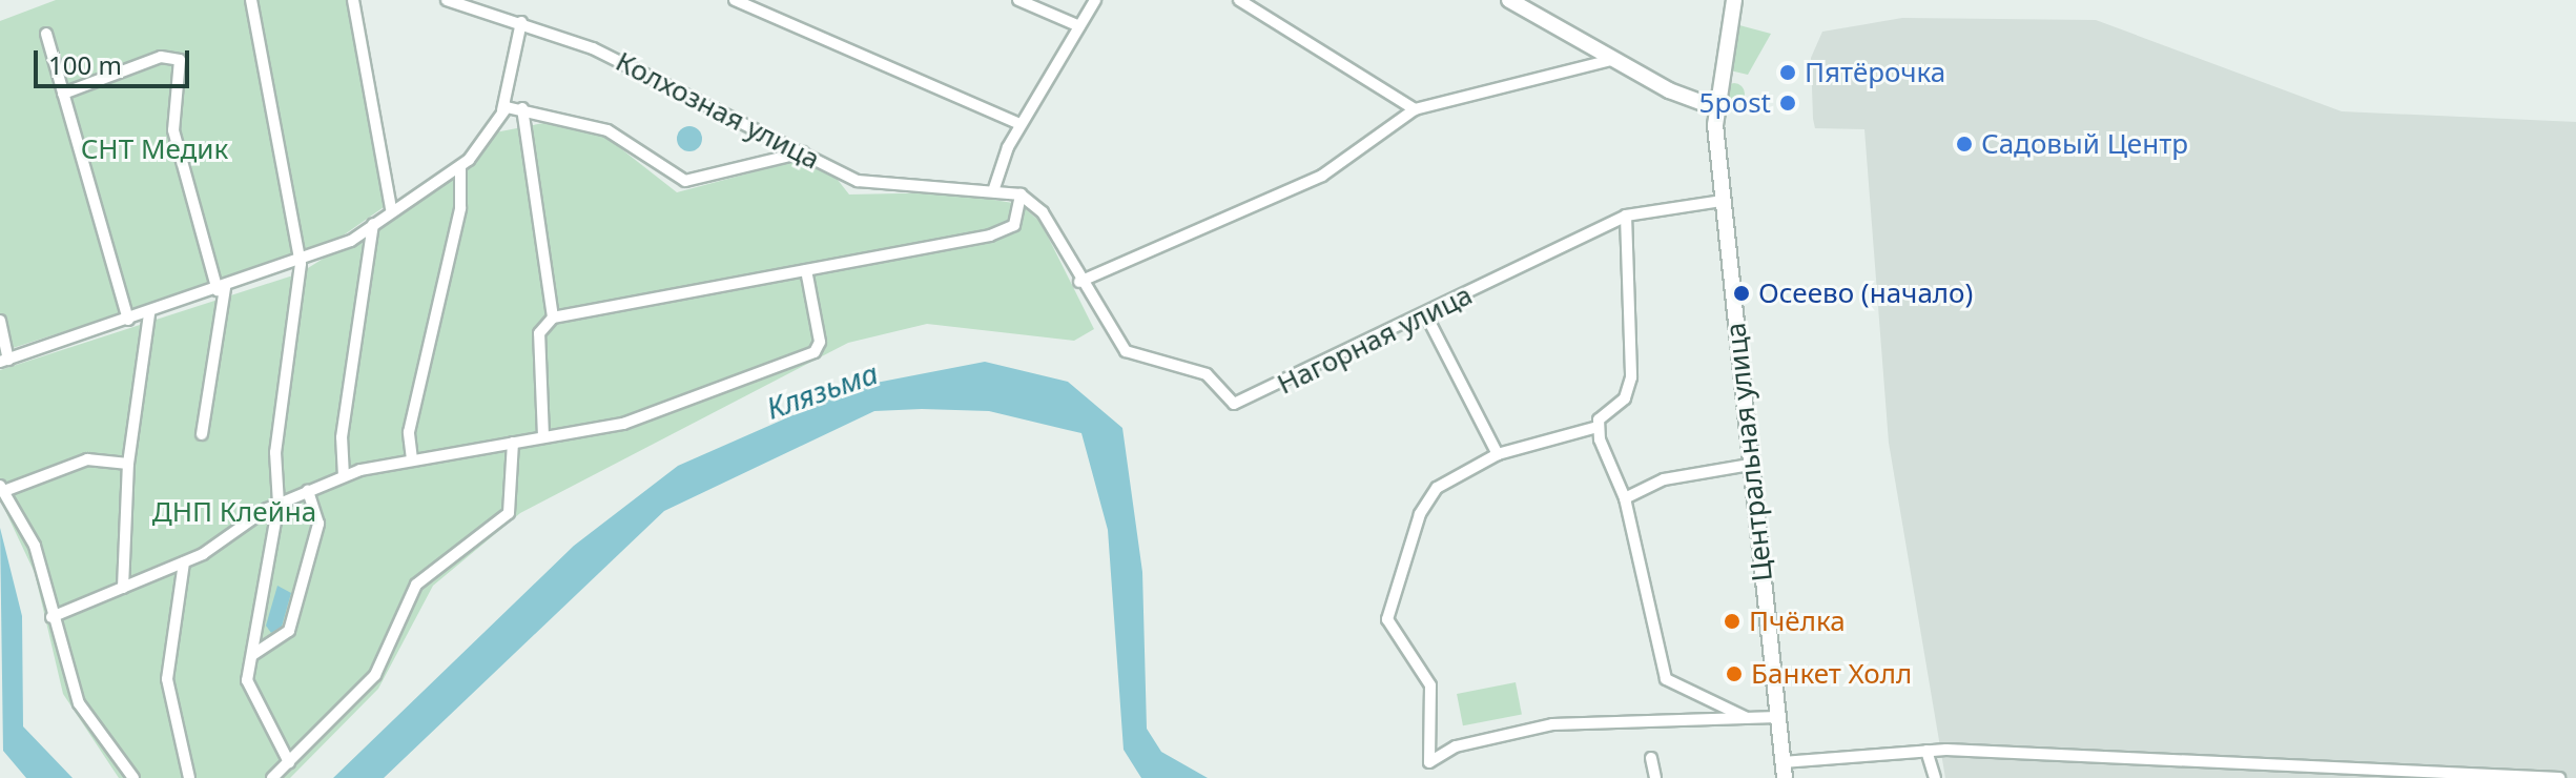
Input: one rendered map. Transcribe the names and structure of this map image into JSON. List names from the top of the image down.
{
  "streets": {
    "main road": ["Центральная улица"],
    "street": ["Колхозная улица", "Нагорная улица"]
  },
  "crossings": [
    ["Нагорная улица", "Центральная улица"]
  ],
  "water": ["Клязьма"],
  "parks": ["СНТ Медик", "ДНП Клейна"],
  "places": [
    "Пятёрочка",
    "5post",
    "Садовый Центр",
    "Осеево (начало)",
    "Пчёлка",
    "Банкет Холл"
  ],
  "scale_bar": "100 m"
}
